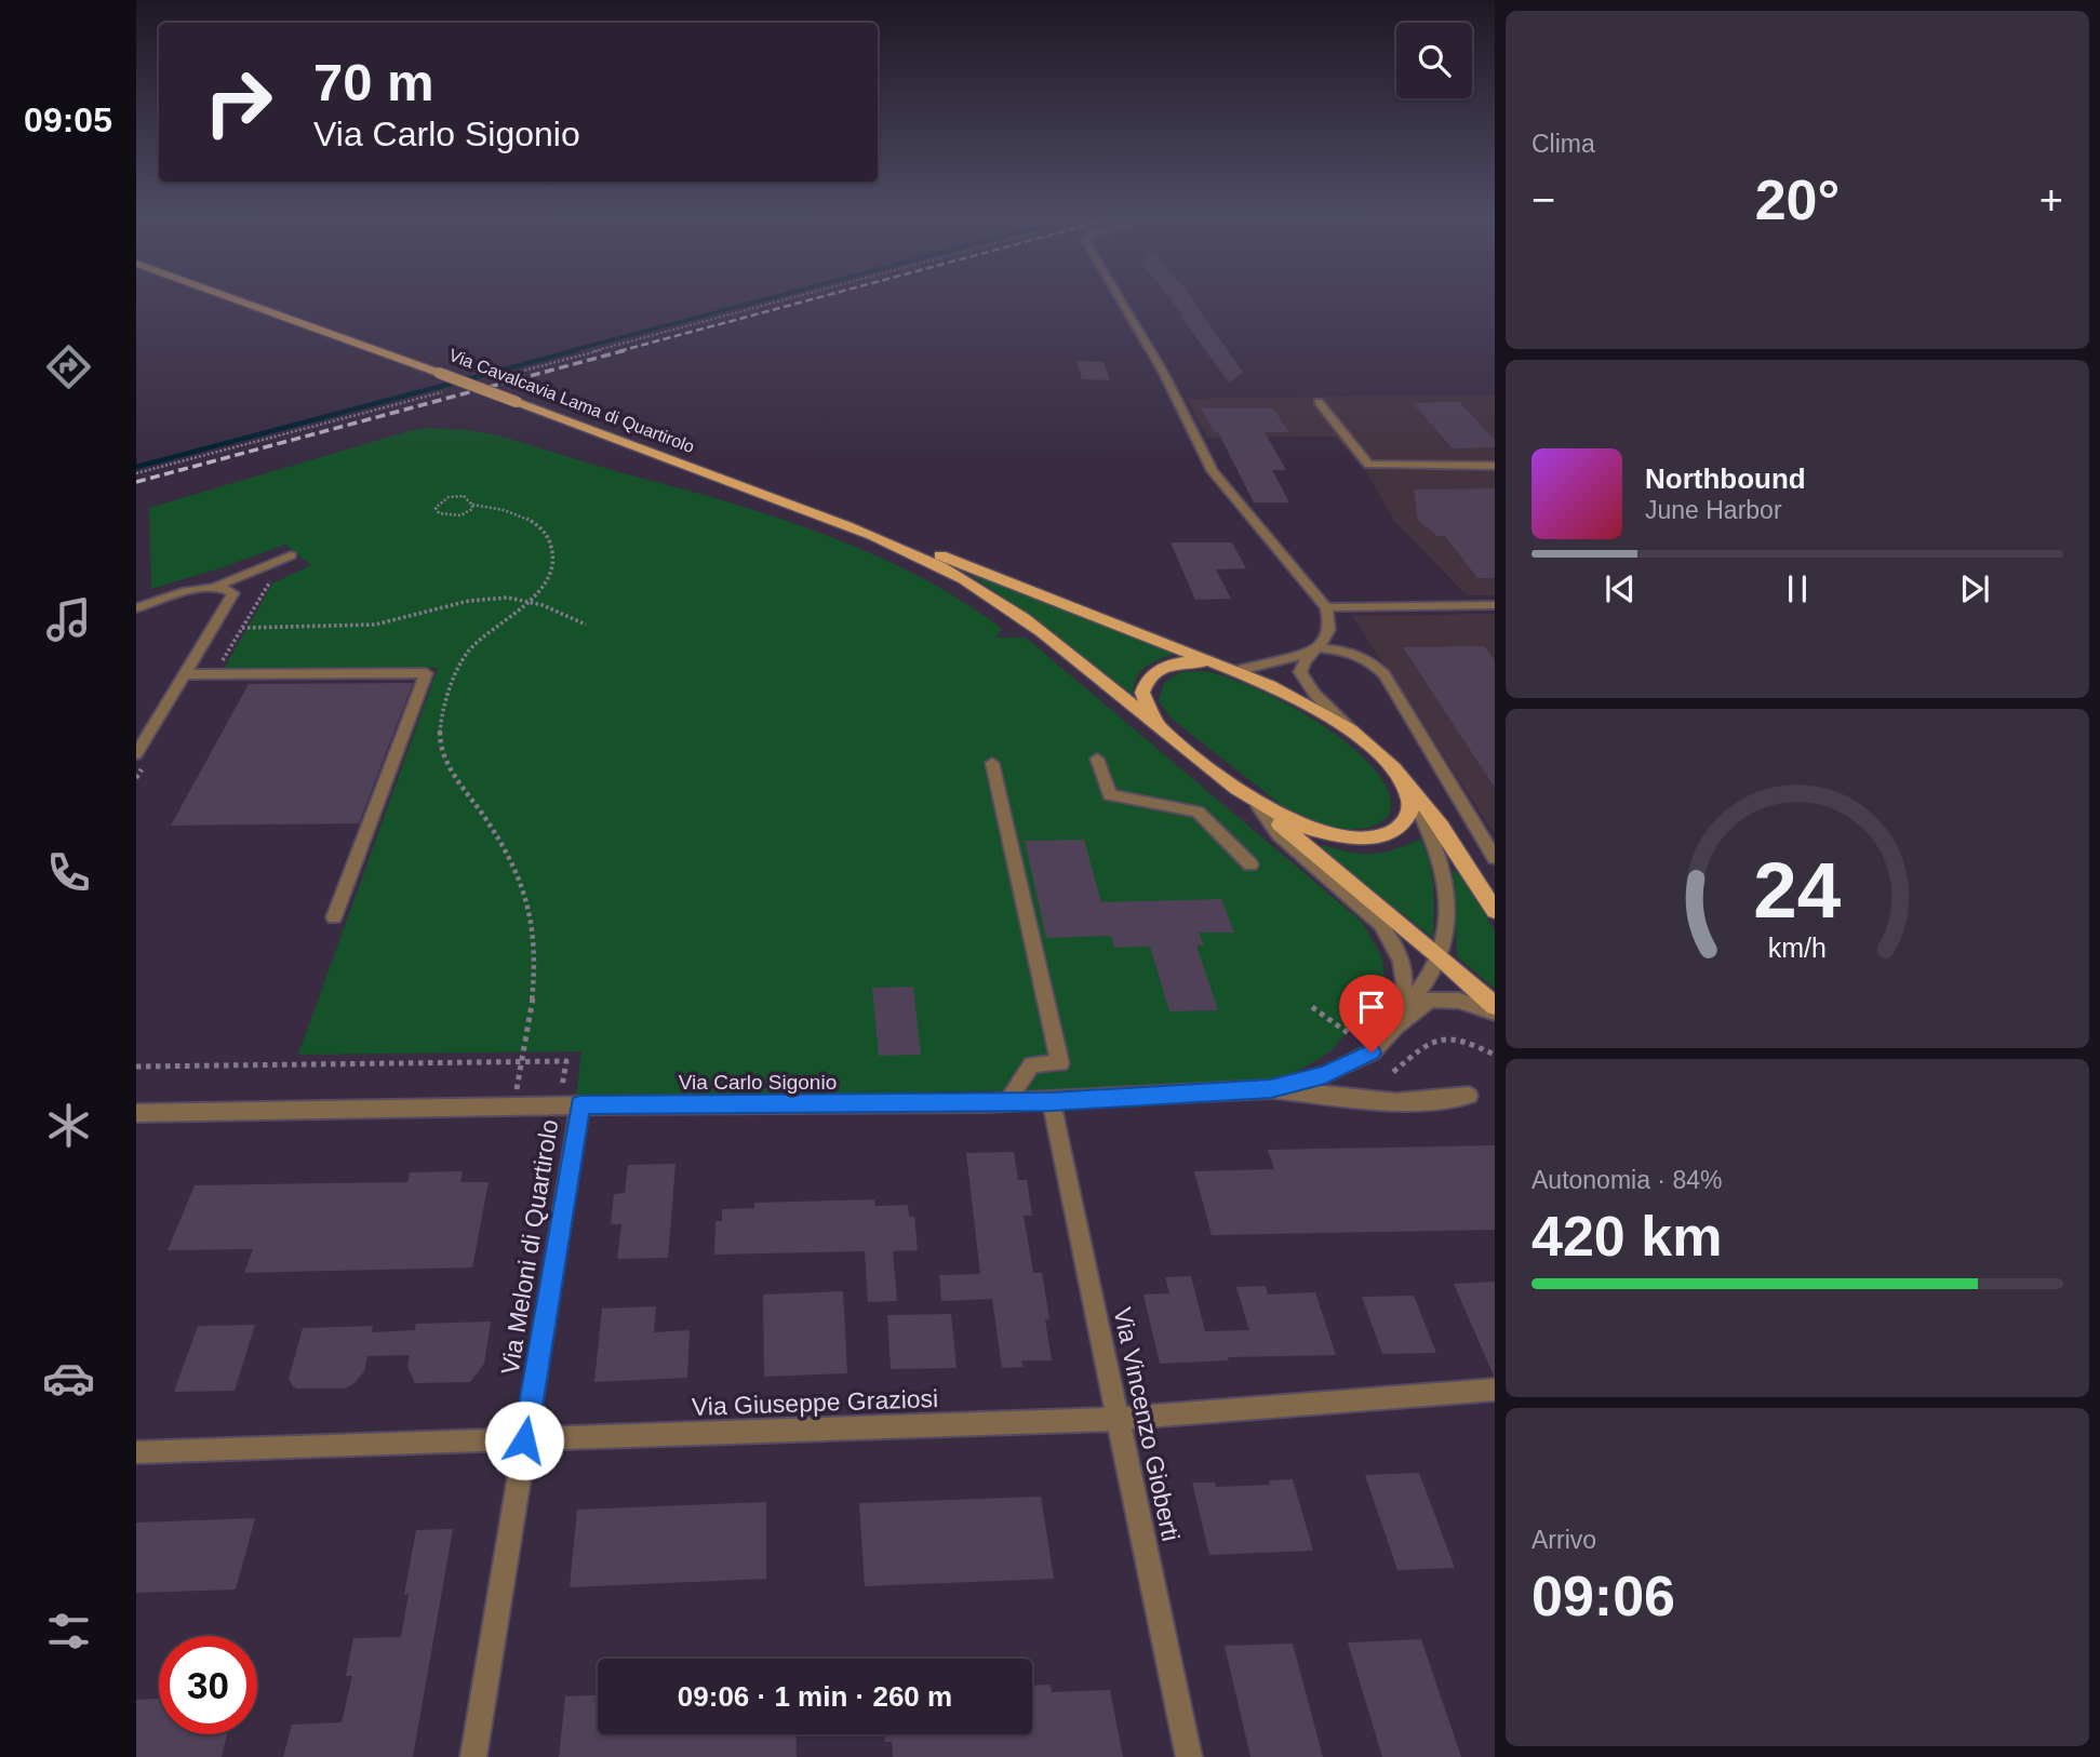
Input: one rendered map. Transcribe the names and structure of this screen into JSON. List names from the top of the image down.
{
  "streets": {
    "main road": ["Via Cavalcavia Lama di Quartirolo"],
    "street": [
      "Via Carlo Sigonio",
      "Via Meloni di Quartirolo",
      "Via Giuseppe Graziosi",
      "Via Vincenzo Gioberti"
    ]
  },
  "crossings": [
    ["Via Carlo Sigonio", "Via Meloni di Quartirolo"],
    ["Via Carlo Sigonio", "Via Vincenzo Gioberti"],
    ["Via Meloni di Quartirolo", "Via Giuseppe Graziosi"],
    ["Via Giuseppe Graziosi", "Via Vincenzo Gioberti"]
  ],
  "page": {
    "tabs": "09:05",
    "tile": [
      "Clima",
      ["Autonomia · 84%", "420 km"],
      ["Arrivo", "09:06"]
    ],
    "turn": ["70 m", "Via Carlo Sigonio"],
    "heat": ["−", "20°", "+"],
    "song": ["Northbound", "June Harbor"],
    "limit": "30",
    "trip": "09:06 · 1 min · 260 m",
    "gauge": ["24", "km/h"]
  }
}
